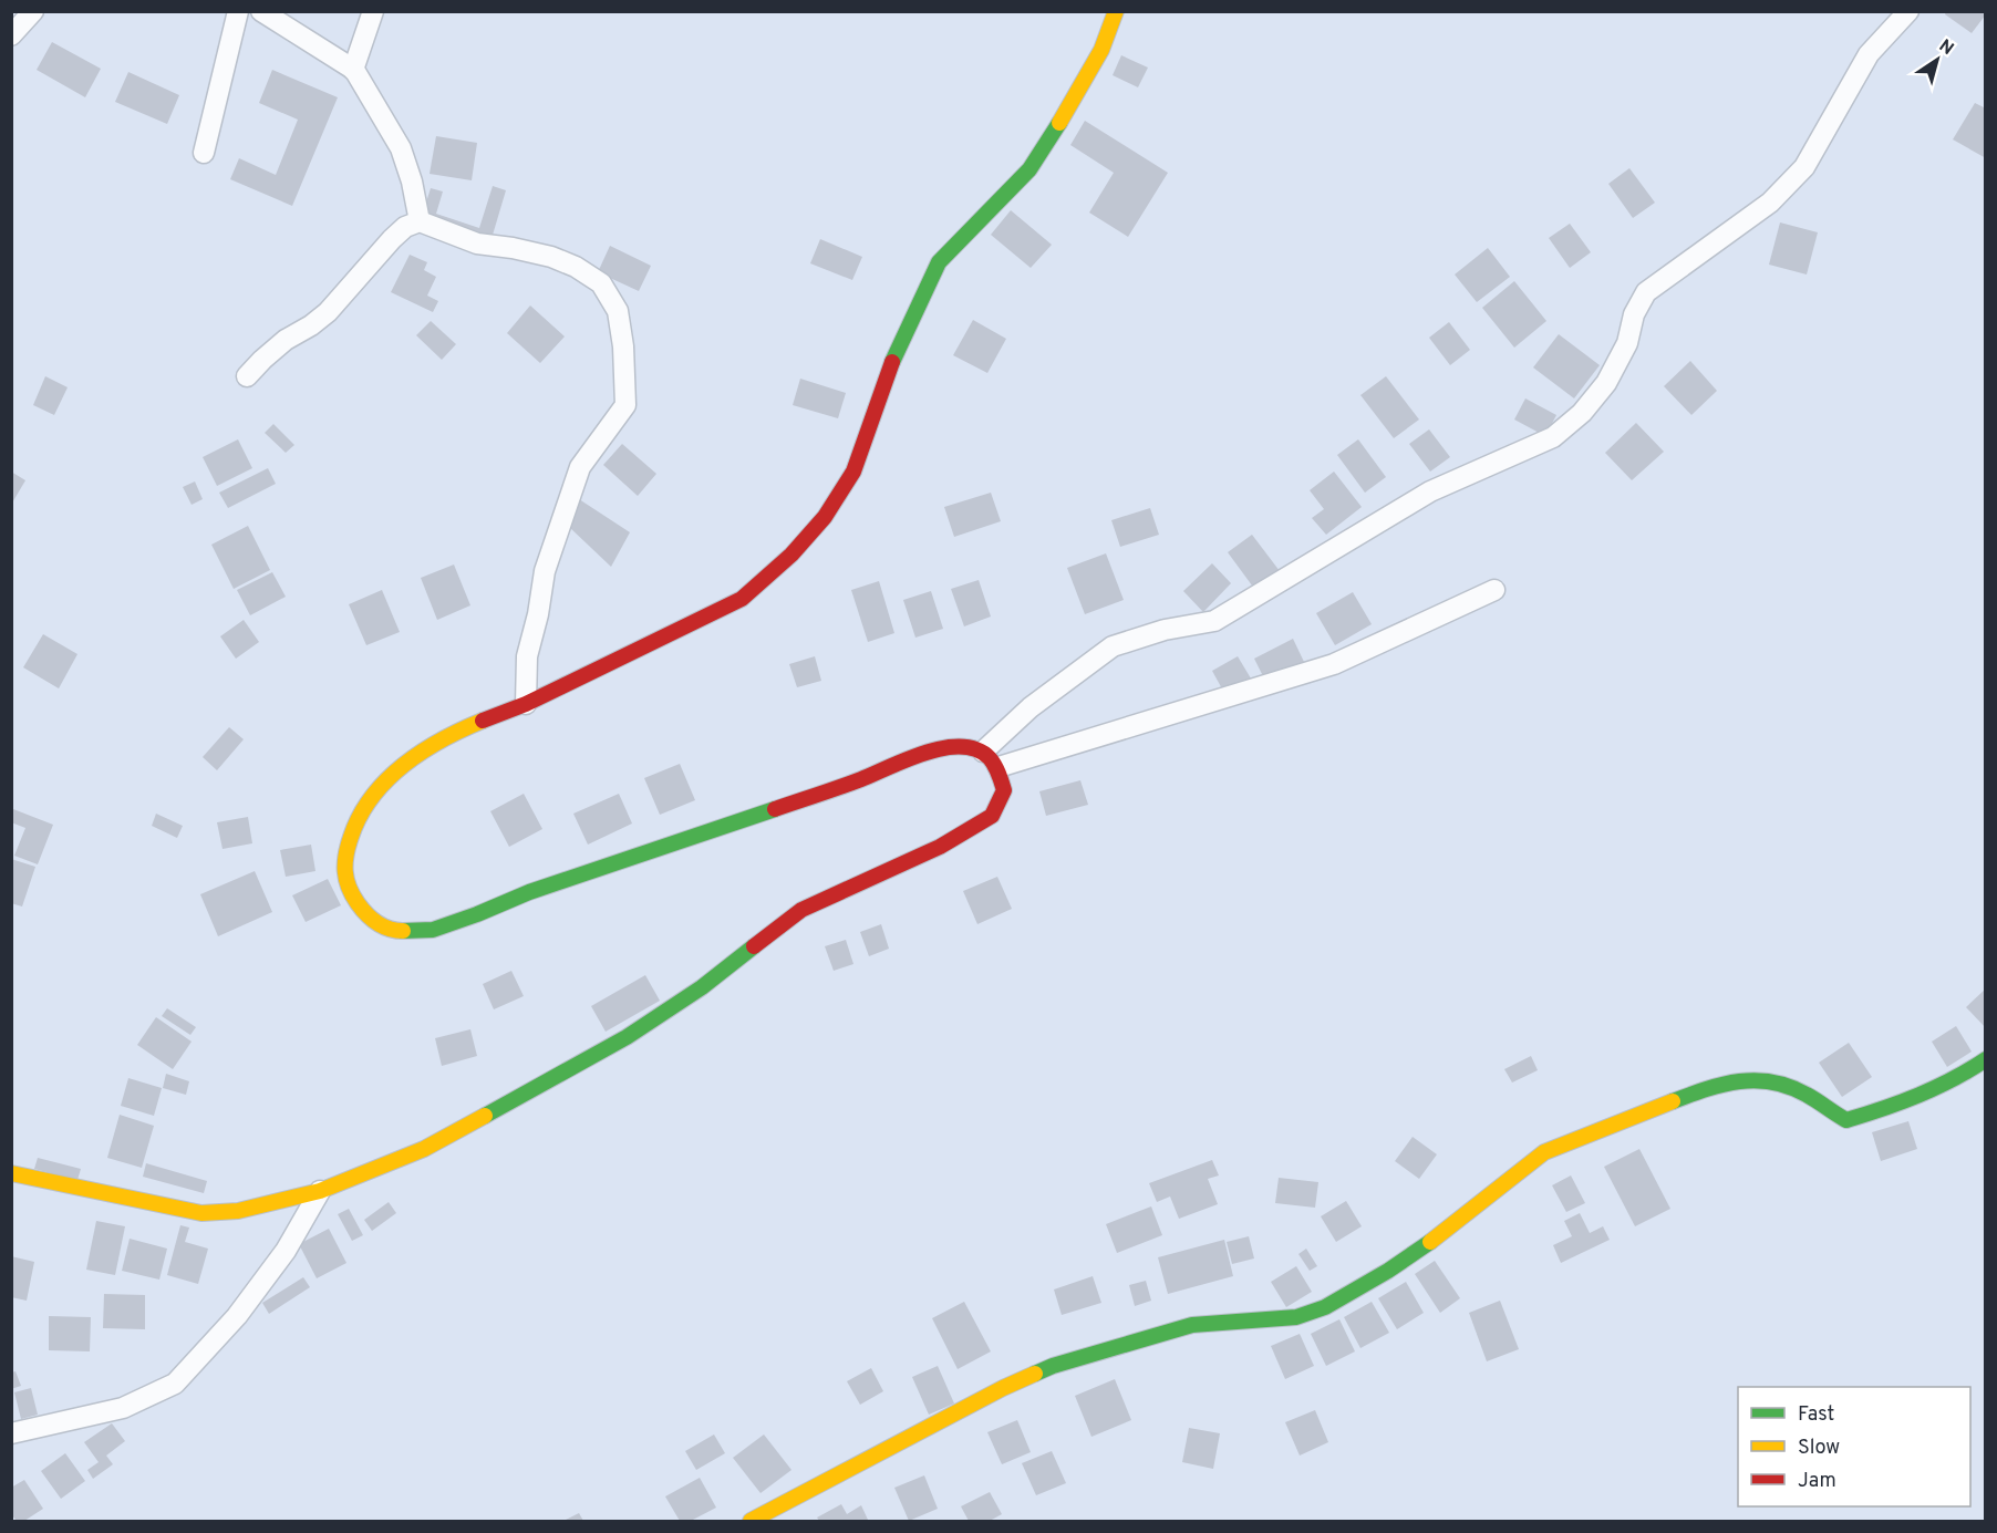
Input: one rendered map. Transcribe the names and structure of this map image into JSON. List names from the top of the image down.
{
  "legend": ["Fast", "Slow", "Jam"],
  "north": "top right"
}
